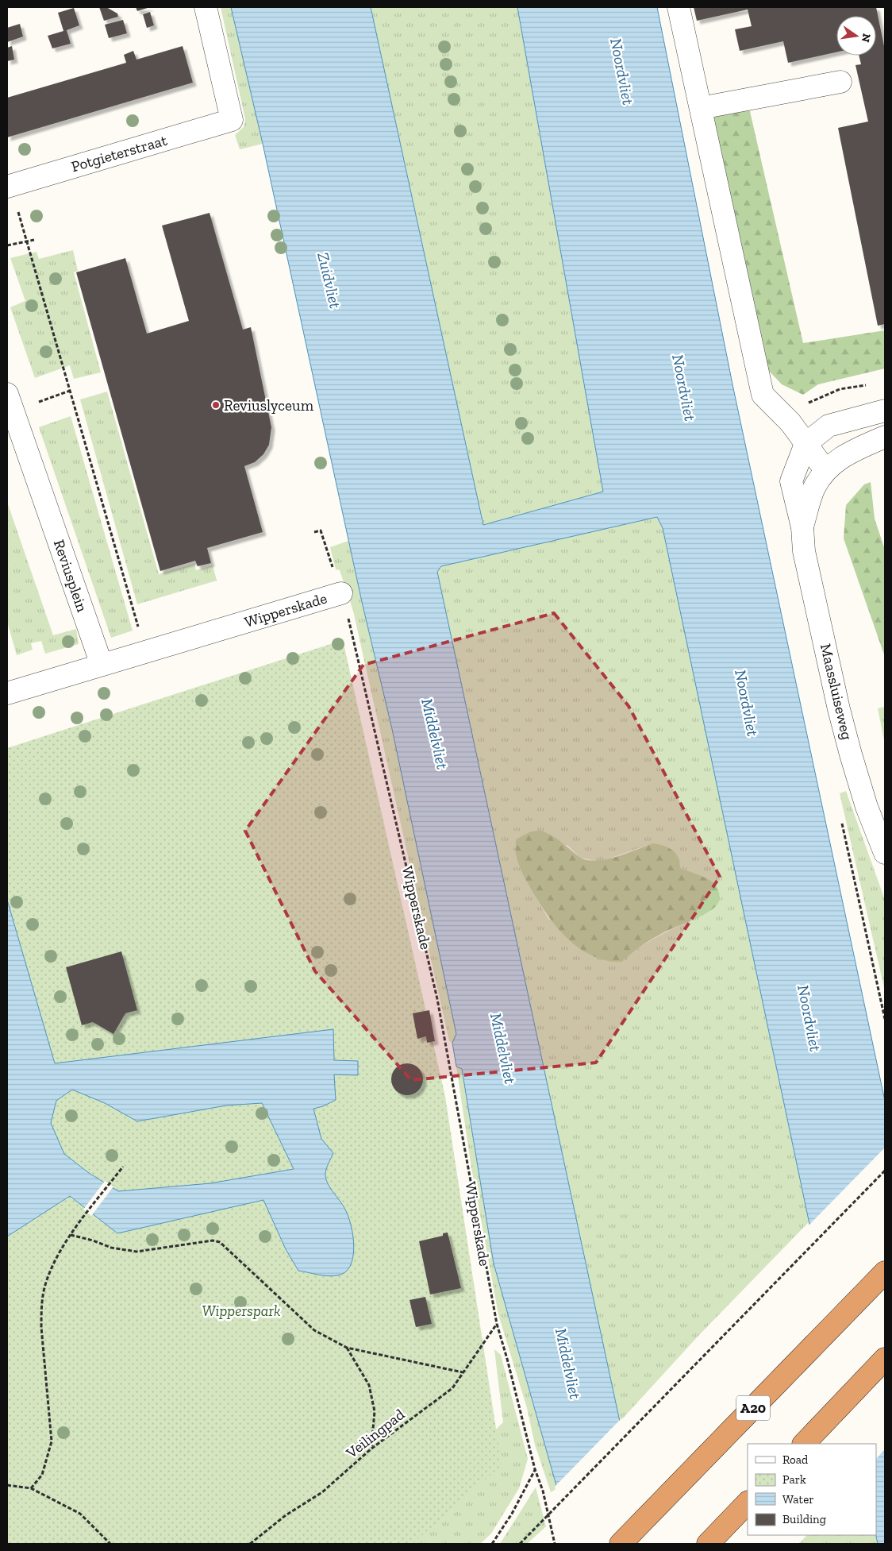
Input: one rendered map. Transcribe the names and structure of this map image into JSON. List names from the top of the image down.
{
  "streets": {
    "highway": ["A20"],
    "street": [
      "Potgieterstraat",
      "Reviusplein",
      "Wipperskade",
      "Maassluiseweg"
    ],
    "path": ["Veilingpad"]
  },
  "crossings": [
    ["Reviusplein", "Wipperskade"],
    ["Wipperskade", "Veilingpad"]
  ],
  "water": ["Noordvliet", "Zuidvliet", "Middelvliet"],
  "parks": ["Wipperspark"],
  "places": ["Reviuslyceum"],
  "legend": [
    "Road",
    "Park",
    "Water",
    "Building"
  ],
  "north": "right"
}
